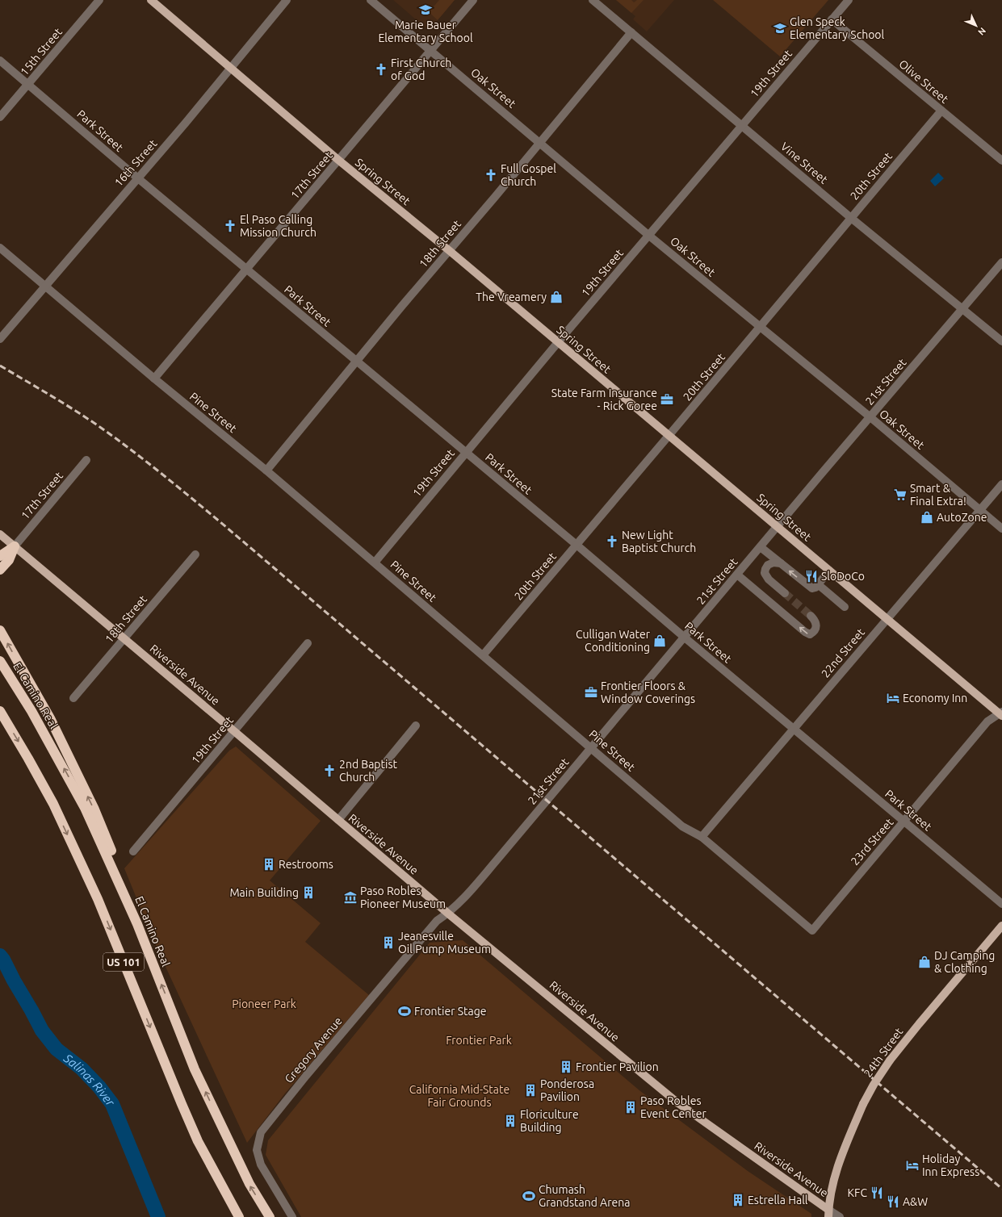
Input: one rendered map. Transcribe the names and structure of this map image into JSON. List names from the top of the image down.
{
  "streets": {
    "highway": ["El Camino Real", "US 101"],
    "main road": ["Spring Street", "Riverside Avenue", "24th Street"],
    "street": [
      "15th Street",
      "19th Street",
      "Olive Street",
      "Oak Street",
      "Park Street",
      "16th Street",
      "Vine Street",
      "17th Street",
      "20th Street",
      "18th Street",
      "21st Street",
      "Pine Street",
      "22nd Street",
      "23rd Street",
      "Gregory Avenue"
    ]
  },
  "crossings": [
    ["15th Street", "Park Street"],
    ["19th Street", "Olive Street"],
    ["19th Street", "Oak Street"],
    ["19th Street", "Park Street"],
    ["19th Street", "Vine Street"],
    ["19th Street", "Spring Street"],
    ["19th Street", "Pine Street"],
    ["19th Street", "Riverside Avenue"],
    ["Olive Street", "20th Street"],
    ["Oak Street", "17th Street"],
    ["Oak Street", "20th Street"],
    ["Oak Street", "18th Street"],
    ["Oak Street", "21st Street"],
    ["Oak Street", "22nd Street"],
    ["Park Street", "16th Street"],
    ["Park Street", "17th Street"],
    ["Park Street", "20th Street"],
    ["Park Street", "18th Street"],
    ["Park Street", "21st Street"],
    ["Park Street", "22nd Street"],
    ["Park Street", "23rd Street"],
    ["16th Street", "Spring Street"],
    ["16th Street", "Pine Street"],
    ["Vine Street", "20th Street"],
    ["Vine Street", "18th Street"],
    ["Vine Street", "21st Street"],
    ["17th Street", "Spring Street"],
    ["17th Street", "Pine Street"],
    ["17th Street", "Riverside Avenue"],
    ["20th Street", "Spring Street"],
    ["20th Street", "Pine Street"],
    ["Spring Street", "18th Street"],
    ["Spring Street", "21st Street"],
    ["Spring Street", "22nd Street"],
    ["Spring Street", "23rd Street"],
    ["18th Street", "Pine Street"],
    ["18th Street", "Riverside Avenue"],
    ["21st Street", "Pine Street"],
    ["21st Street", "Riverside Avenue"],
    ["21st Street", "Gregory Avenue"],
    ["Pine Street", "22nd Street"],
    ["Pine Street", "23rd Street"],
    ["Riverside Avenue", "Gregory Avenue"],
    ["Riverside Avenue", "24th Street"]
  ],
  "water": ["Salinas River"],
  "parks": ["Pioneer Park", "Frontier Park", "California Mid-State Fair Grounds"],
  "places": {
    "school or university": ["Marie Bauer Elementary School", "Glen Speck Elementary School"],
    "church": [
      "First Church of God",
      "Full Gospel Church",
      "El Paso Calling Mission Church",
      "New Light Baptist Church",
      "2nd Baptist Church"
    ],
    "shop": [
      "The Vreamery",
      "AutoZone",
      "Culligan Water Conditioning",
      "DJ Camping & Clothing"
    ],
    "office": ["State Farm Insurance - Rick Goree", "Frontier Floors & Window Coverings"],
    "supermarket": ["Smart & Final Extra!"],
    "restaurant": ["SloDoCo", "KFC", "A&W"],
    "hotel": ["Economy Inn", "Holiday Inn Express"],
    "building": [
      "Restrooms",
      "Main Building",
      "Jeanesville Oil Pump Museum",
      "Frontier Pavilion",
      "Ponderosa Pavilion",
      "Paso Robles Event Center",
      "Floriculture Building",
      "Estrella Hall"
    ],
    "museum": ["Paso Robles Pioneer Museum"],
    "sports": ["Frontier Stage", "Chumash Grandstand Arena"]
  },
  "north": "bottom right"
}
